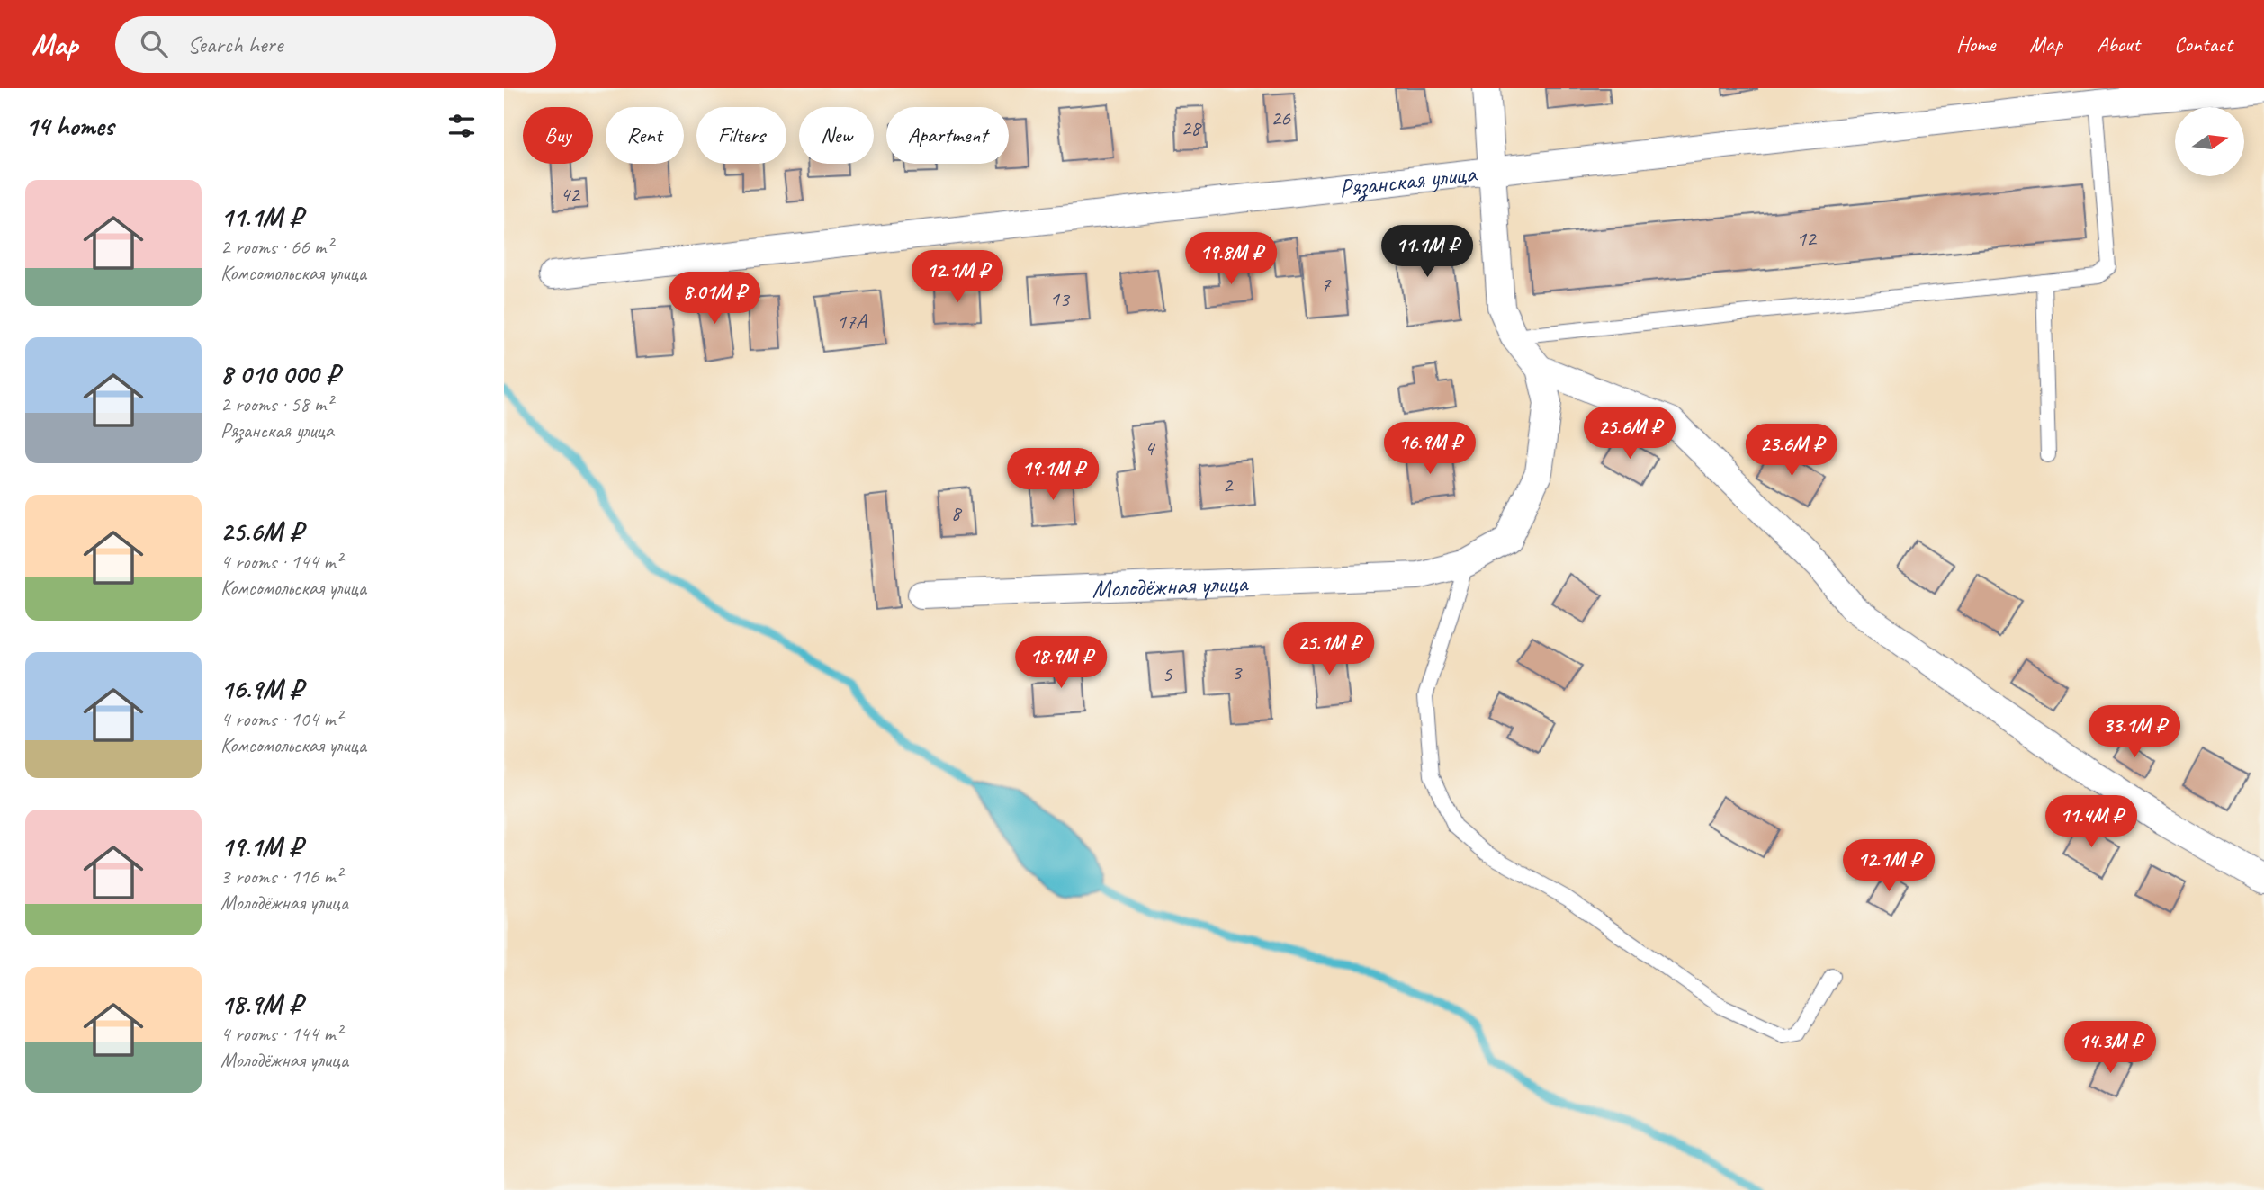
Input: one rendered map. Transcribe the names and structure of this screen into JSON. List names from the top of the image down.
{
  "streets": {
    "street": ["Рязанская улица", "Молодёжная улица"]
  },
  "house_numbers": [
    "26",
    "28",
    "42",
    "12",
    "7",
    "13",
    "17А",
    "4",
    "2",
    "8",
    "3",
    "5"
  ],
  "north": "right",
  "page": {
    "header": "Map",
    "search": "Search here",
    "nav": [
      "Home",
      "Map",
      "About",
      "Contact"
    ],
    "heading": "14 homes",
    "chip": [
      "Buy",
      "Rent",
      "Filters",
      "New",
      "Apartment"
    ],
    "list": [
      {
        "name": "11.1M ₽",
        "note": "2 rooms · 66 m² · Комсомольская улица"
      },
      {
        "name": "8 010 000 ₽",
        "note": "2 rooms · 58 m² · Рязанская улица"
      },
      {
        "name": "25.6M ₽",
        "note": "4 rooms · 144 m² · Комсомольская улица"
      },
      {
        "name": "16.9M ₽",
        "note": "4 rooms · 104 m² · Комсомольская улица"
      },
      {
        "name": "19.1M ₽",
        "note": "3 rooms · 116 m² · Молодёжная улица"
      },
      {
        "name": "18.9M ₽",
        "note": "4 rooms · 144 m² · Молодёжная улица"
      }
    ],
    "price": [
      "11.1M ₽",
      "19.8M ₽",
      "12.1M ₽",
      "8.01M ₽",
      "25.6M ₽",
      "16.9M ₽",
      "23.6M ₽",
      "19.1M ₽",
      "25.1M ₽",
      "18.9M ₽",
      "33.1M ₽",
      "11.4M ₽",
      "12.1M ₽",
      "14.3M ₽"
    ]
  }
}
